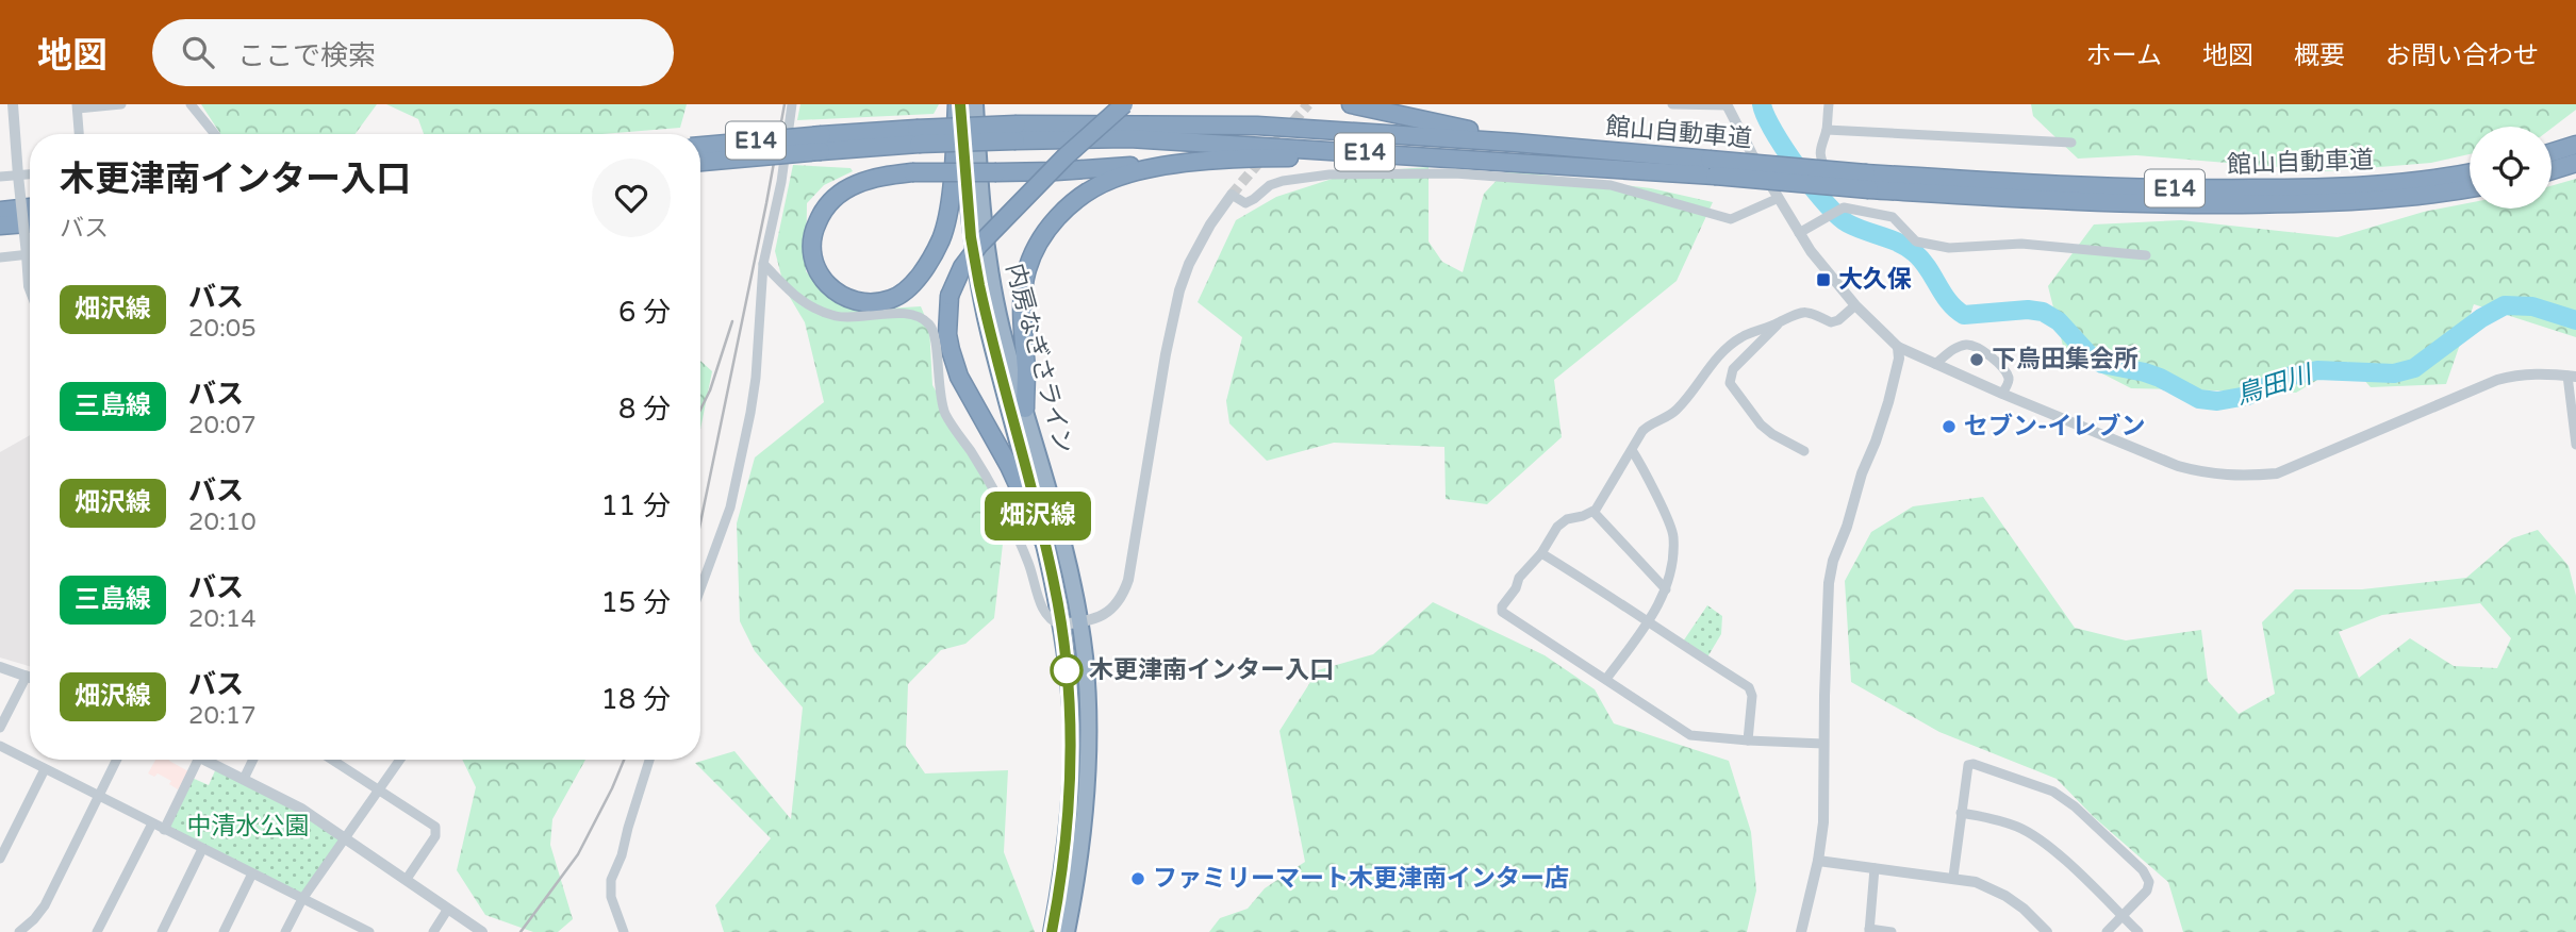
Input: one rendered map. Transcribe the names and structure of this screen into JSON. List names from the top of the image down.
{
  "streets": {
    "highway": ["館山自動車道", "E14", "内房なぎさライン"]
  },
  "water": ["鳥田川"],
  "parks": ["中清水公園"],
  "places": {
    "transit": ["大久保"],
    "other": [
      "下烏田集会所",
      "セブン-イレブン",
      "木更津南インター入口",
      "ファミリーマート木更津南インター店"
    ]
  },
  "lines": ["bus line 畑沢線"],
  "page": {
    "header": "地図",
    "search": "ここで検索",
    "nav": [
      "ホーム",
      "地図",
      "概要",
      "お問い合わせ"
    ],
    "on_map": "畑沢線",
    "heading": ["木更津南インター入口", "バス"],
    "list": [
      {
        "mark": "畑沢線",
        "name": "バス",
        "note": "20:05",
        "value": "6 分"
      },
      {
        "mark": "三島線",
        "name": "バス",
        "note": "20:07",
        "value": "8 分"
      },
      {
        "mark": "畑沢線",
        "name": "バス",
        "note": "20:10",
        "value": "11 分"
      },
      {
        "mark": "三島線",
        "name": "バス",
        "note": "20:14",
        "value": "15 分"
      },
      {
        "mark": "畑沢線",
        "name": "バス",
        "note": "20:17",
        "value": "18 分"
      }
    ]
  }
}
